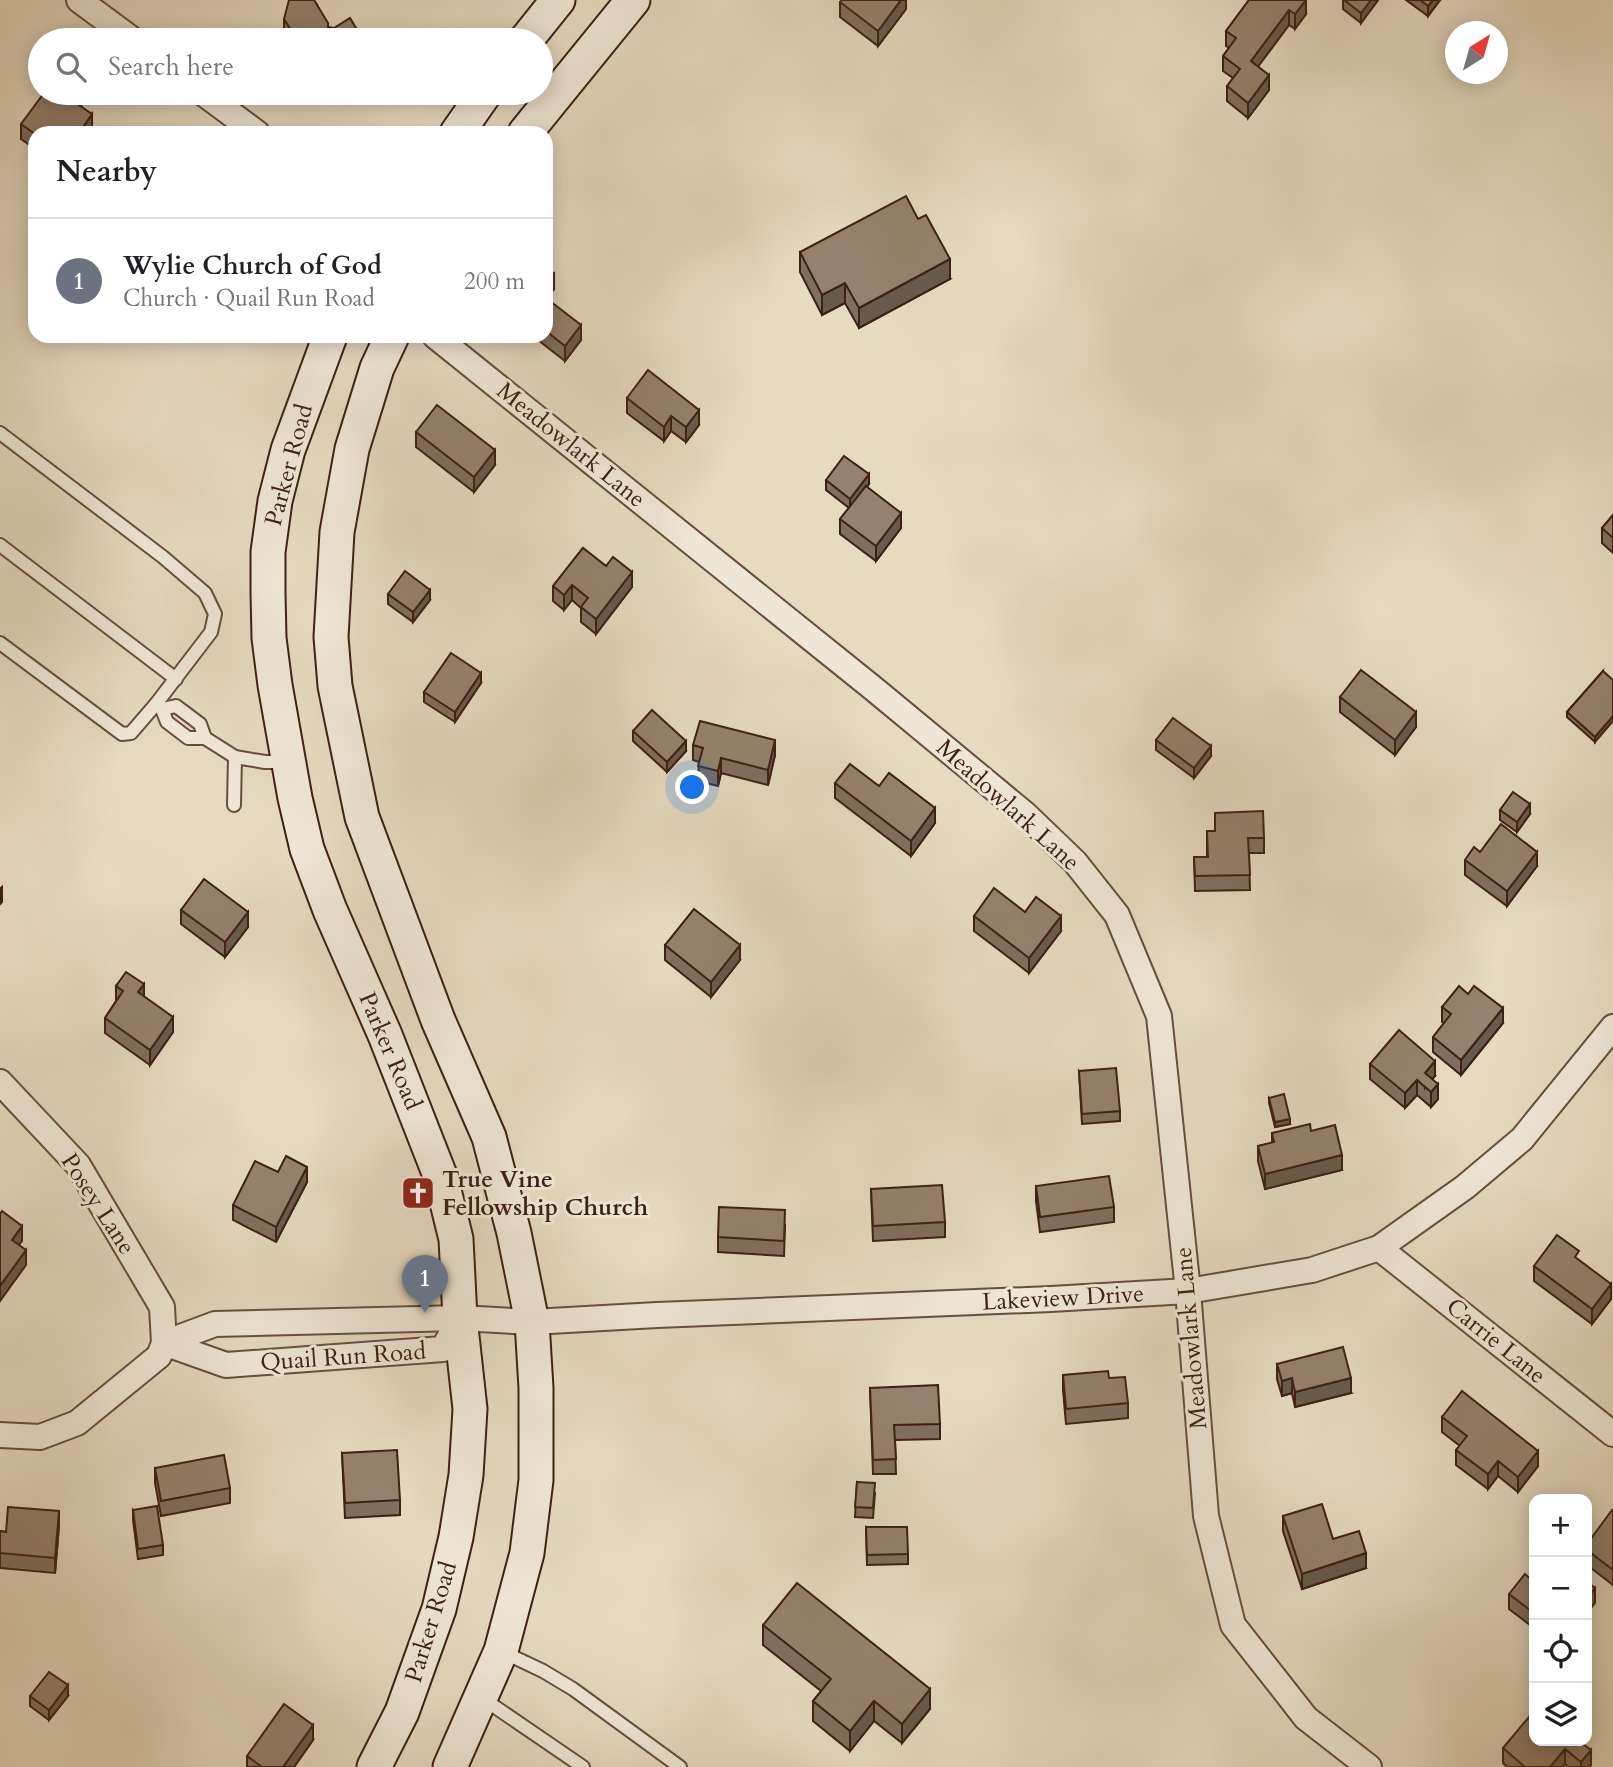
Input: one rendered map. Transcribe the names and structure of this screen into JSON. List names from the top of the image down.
{
  "streets": {
    "main road": ["Parker Road"],
    "street": [
      "Meadowlark Lane",
      "Posey Lane",
      "Lakeview Drive",
      "Carrie Lane",
      "Quail Run Road"
    ]
  },
  "crossings": [
    ["Meadowlark Lane", "Lakeview Drive"],
    ["Parker Road", "Lakeview Drive"],
    ["Parker Road", "Quail Run Road"],
    ["Posey Lane", "Quail Run Road"],
    ["Lakeview Drive", "Carrie Lane"],
    ["Lakeview Drive", "Quail Run Road"]
  ],
  "places": {
    "church": ["True Vine Fellowship Church"]
  },
  "north": "top right",
  "page": {
    "search": "Search here",
    "heading": "Nearby",
    "list": [
      {
        "mark": "1",
        "name": "Wylie Church of God",
        "note": "Church · Quail Run Road",
        "value": "200 m"
      }
    ],
    "pins": "1",
    "map_buttons": ["+", "−"]
  }
}
